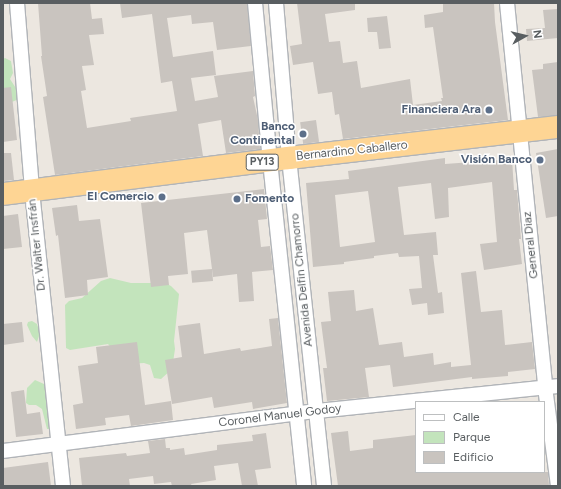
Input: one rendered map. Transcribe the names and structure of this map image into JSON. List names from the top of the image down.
{
  "streets": {
    "highway": ["Bernardino Caballero", "PY13"],
    "street": [
      "Dr. Walter Insfrán",
      "General Diaz",
      "Avenida Delfin Chamorro",
      "Coronel Manuel Godoy"
    ]
  },
  "crossings": [
    ["Bernardino Caballero", "Dr. Walter Insfrán"],
    ["Bernardino Caballero", "General Diaz"],
    ["Bernardino Caballero", "Avenida Delfin Chamorro"],
    ["Dr. Walter Insfrán", "Coronel Manuel Godoy"],
    ["General Diaz", "Coronel Manuel Godoy"],
    ["Avenida Delfin Chamorro", "Coronel Manuel Godoy"]
  ],
  "places": [
    "Financiera Ara",
    "Banco Continental",
    "Visión Banco",
    "El Comercio",
    "Fomento"
  ],
  "legend": ["Calle", "Parque", "Edificio"],
  "north": "right"
}
